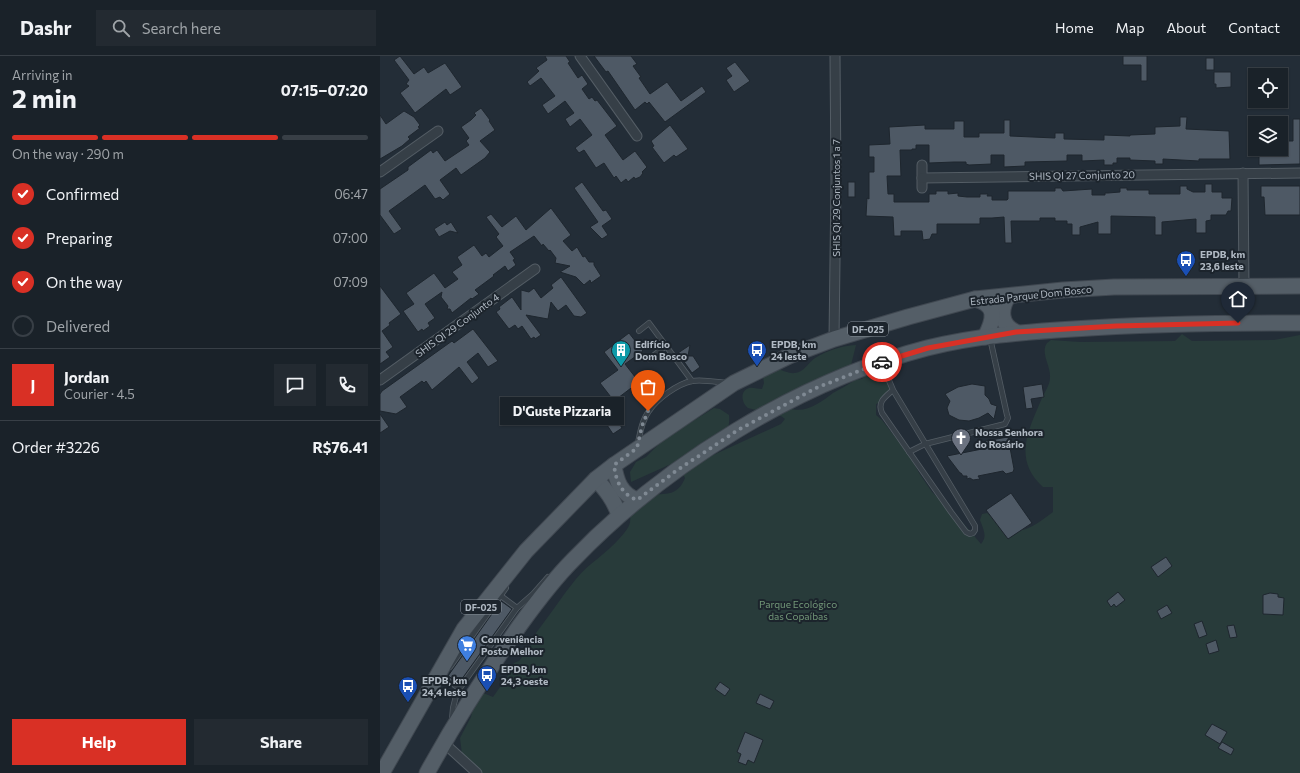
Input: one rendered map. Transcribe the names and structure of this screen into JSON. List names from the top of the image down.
{
  "streets": {
    "main road": ["Estrada Parque Dom Bosco", "DF-025"],
    "street": ["SHIS QI 27 Conjunto 20", "SHIS QI 29 Conjuntos 1 a 7", "SHIS QI 29 Conjunto 4"]
  },
  "crossings": [
    ["SHIS QI 29 Conjuntos 1 a 7", "Estrada Parque Dom Bosco"]
  ],
  "parks": ["Parque Ecológico das Copaíbas"],
  "places": {
    "bus stop": [
      "EPDB, km 23,6 leste",
      "EPDB, km 24 leste",
      "EPDB, km 24,3 oeste",
      "EPDB, km 24,4 leste"
    ],
    "building": ["Edifício Dom Bosco"],
    "other": ["D'Guste Pizzaria"],
    "church": ["Nossa Senhora do Rosário"],
    "supermarket": ["Conveniência Posto Melhor"]
  },
  "page": {
    "header": "Dashr",
    "search": "Search here",
    "nav": [
      "Home",
      "Map",
      "About",
      "Contact"
    ],
    "heading": ["2 min", "Arriving in", "07:15–07:20"],
    "panel": [
      "Jordan",
      "Courier · 4.5",
      "Order #3226",
      "R$76.41"
    ],
    "bar": "On the way · 290 m",
    "list": [
      ["Confirmed", "06:47"],
      ["Preparing", "07:00"],
      ["On the way", "07:09"],
      "Delivered"
    ],
    "round": "J",
    "bubble": "D'Guste Pizzaria",
    "buttons": ["Help", "Share"]
  }
}
